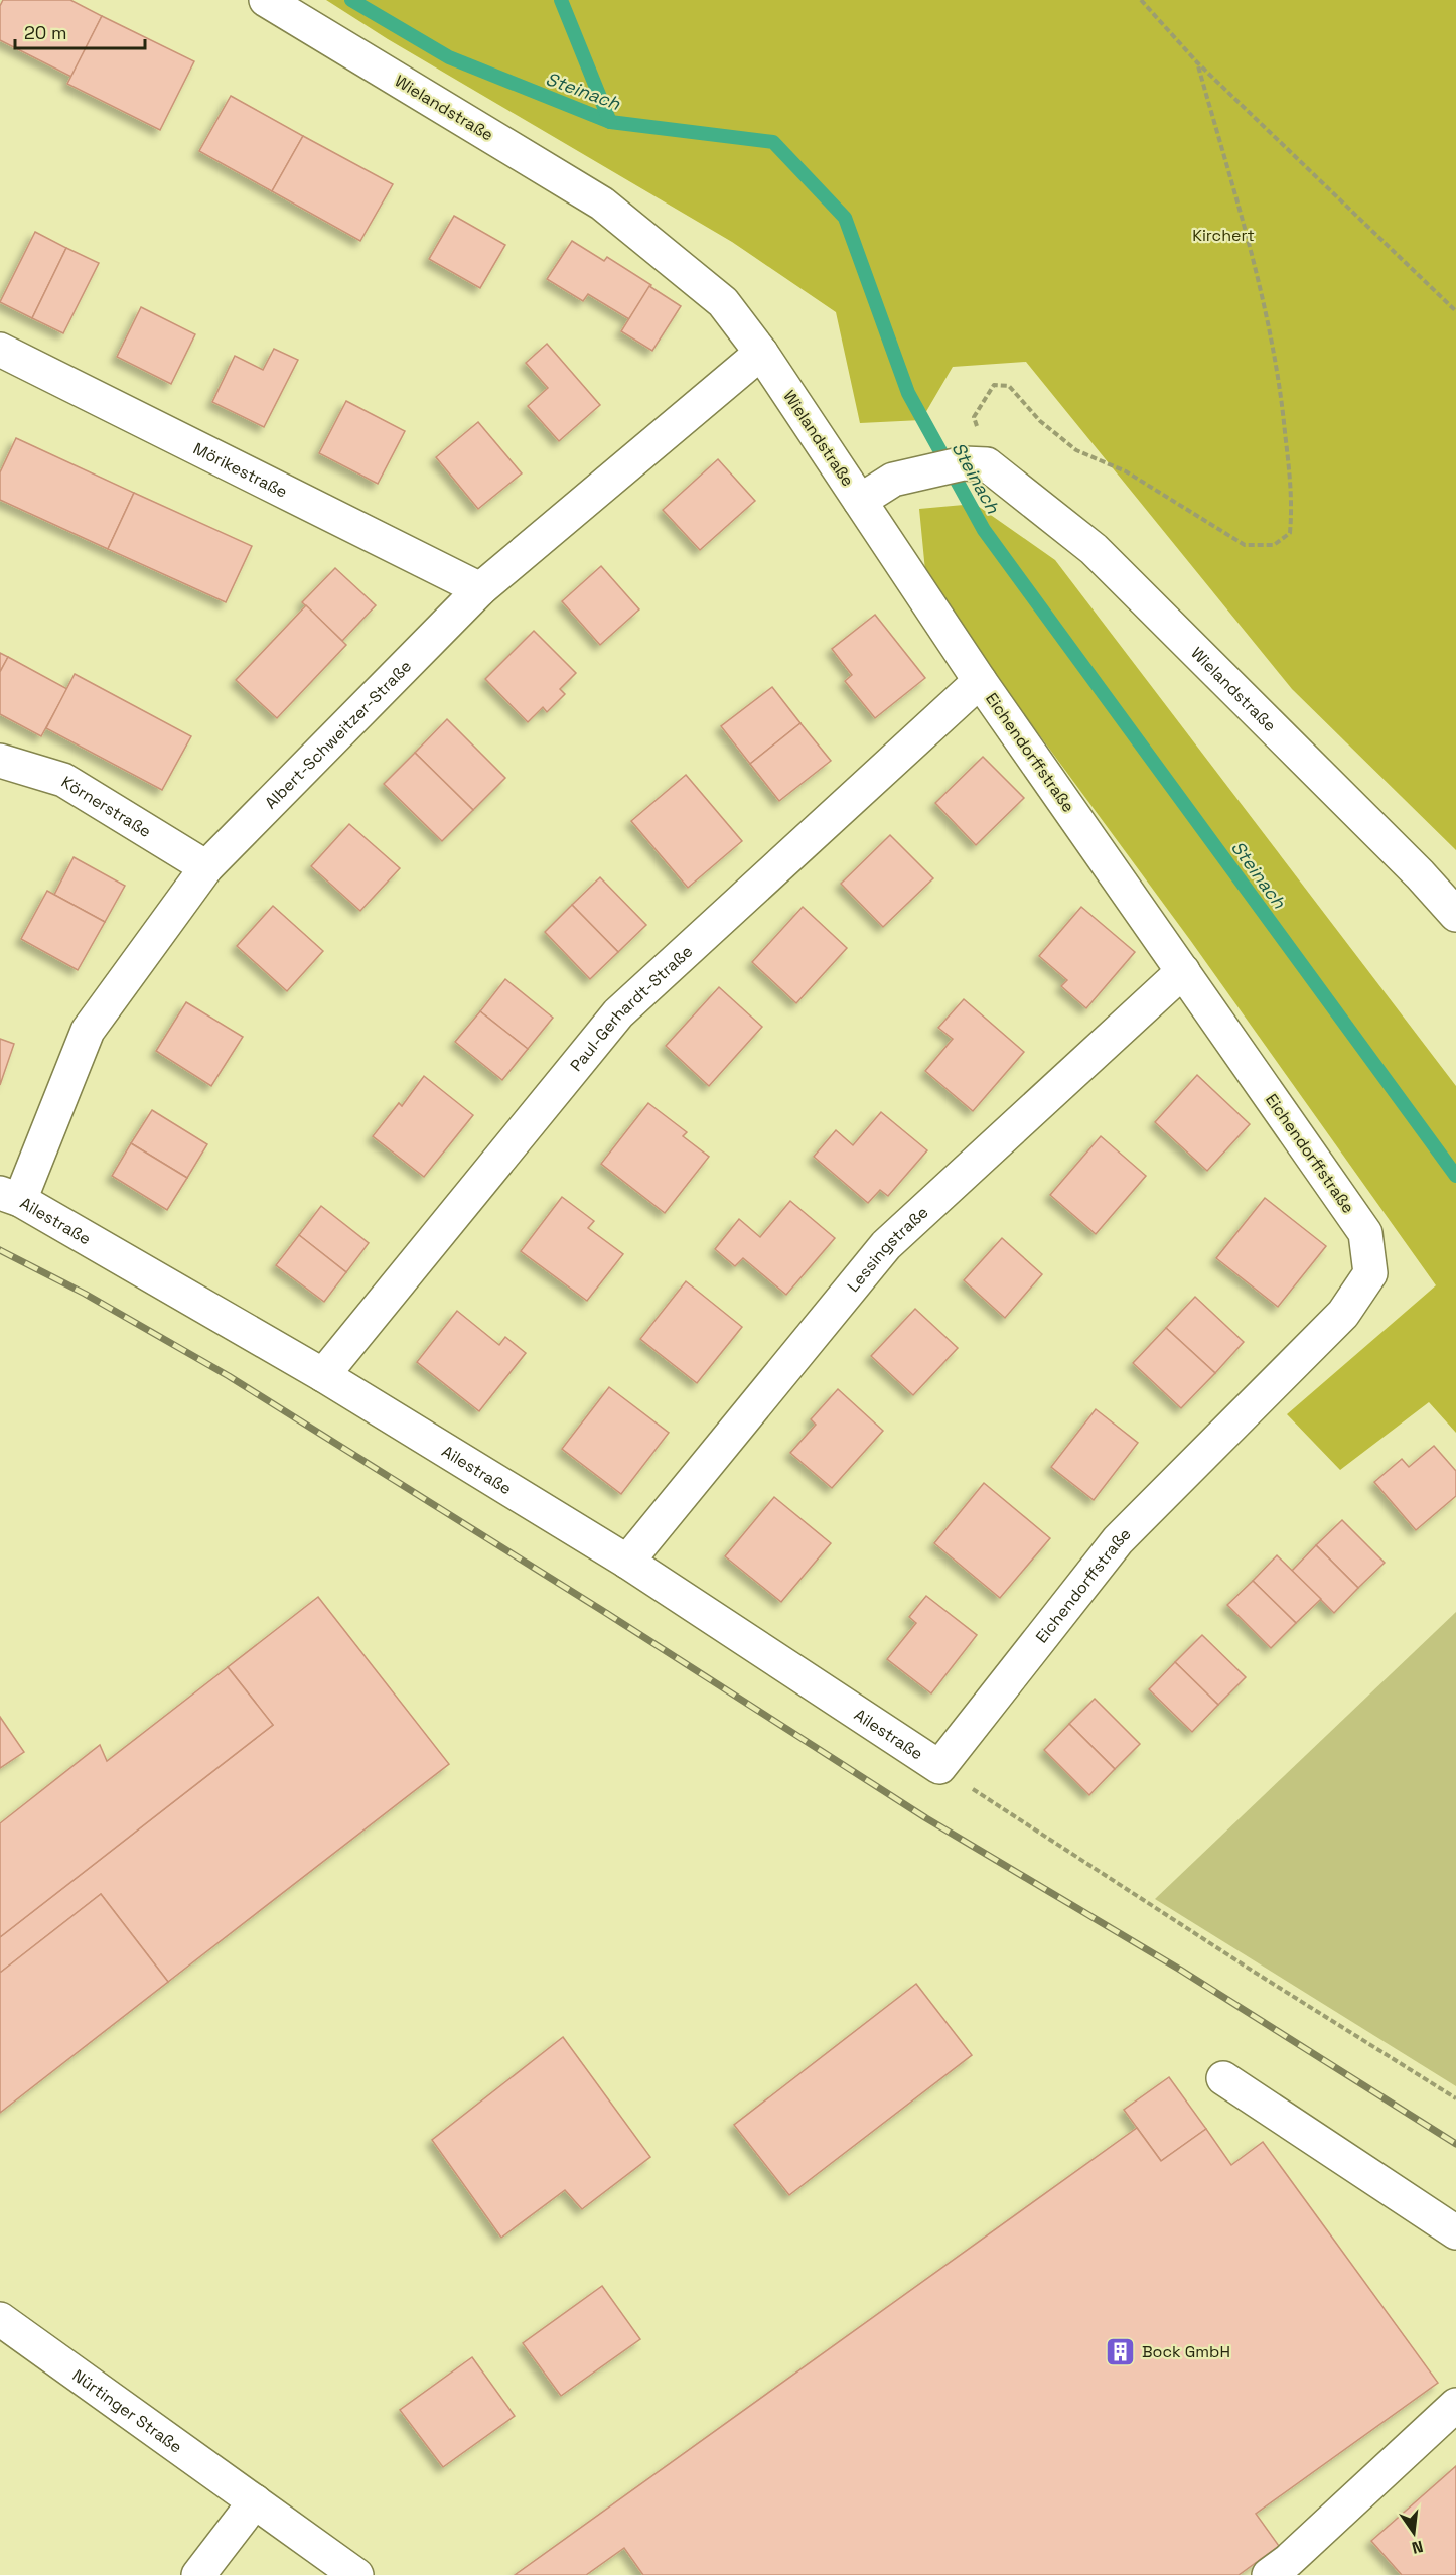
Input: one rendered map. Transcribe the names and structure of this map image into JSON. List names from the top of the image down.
{
  "streets": {
    "street": [
      "Wielandstraße",
      "Mörikestraße",
      "Albert-Schweitzer-Straße",
      "Eichendorffstraße",
      "Körnerstraße",
      "Paul-Gerhardt-Straße",
      "Ailestraße",
      "Lessingstraße",
      "Nürtinger Straße"
    ]
  },
  "crossings": [
    ["Wielandstraße", "Albert-Schweitzer-Straße"],
    ["Wielandstraße", "Eichendorffstraße"],
    ["Mörikestraße", "Albert-Schweitzer-Straße"],
    ["Albert-Schweitzer-Straße", "Körnerstraße"],
    ["Albert-Schweitzer-Straße", "Ailestraße"],
    ["Eichendorffstraße", "Paul-Gerhardt-Straße"],
    ["Eichendorffstraße", "Ailestraße"],
    ["Eichendorffstraße", "Lessingstraße"],
    ["Paul-Gerhardt-Straße", "Ailestraße"],
    ["Ailestraße", "Lessingstraße"]
  ],
  "water": ["Steinach"],
  "parks": ["Kirchert"],
  "places": {
    "building": ["Bock GmbH"]
  },
  "scale_bar": "20 m",
  "north": "bottom"
}
